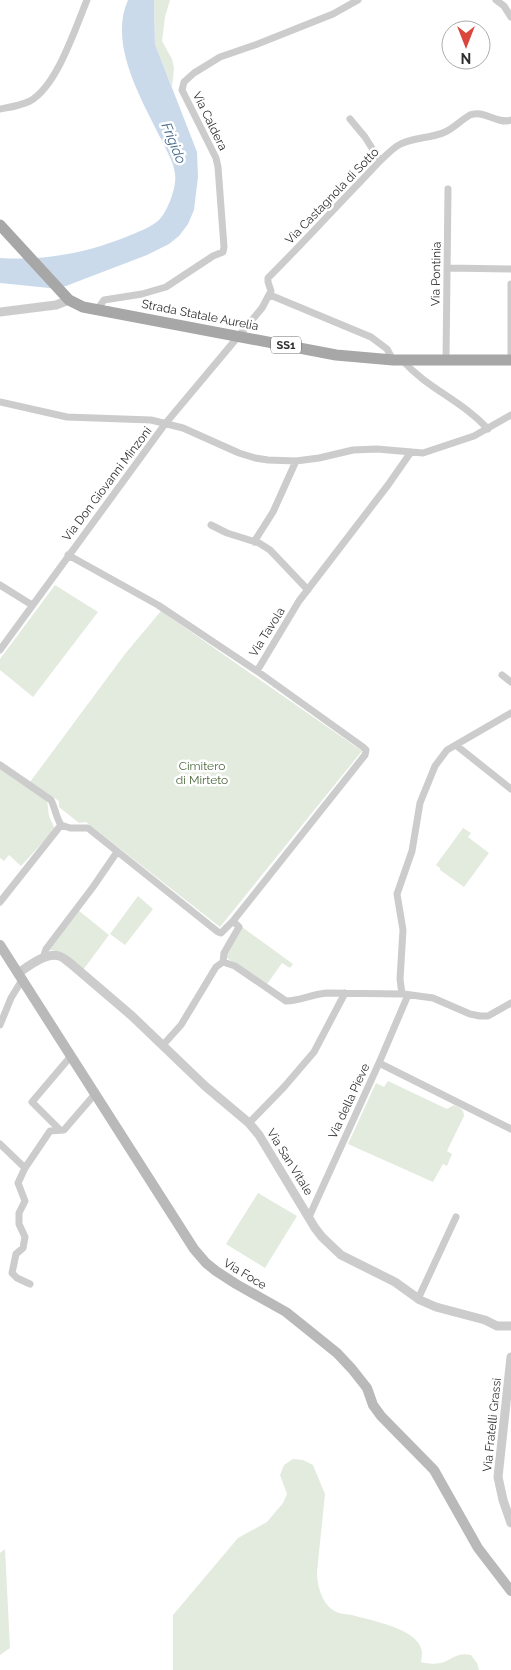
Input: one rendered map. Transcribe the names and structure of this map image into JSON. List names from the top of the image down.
{
  "streets": {
    "main road": ["Strada Statale Aurelia", "SS1", "Via Foce"],
    "street": [
      "Via Caldera",
      "Via Castagnola di Sotto",
      "Via Pontinia",
      "Via Don Giovanni Minzoni",
      "Via Tavola",
      "Via della Pieve",
      "Via San Vitale",
      "Via Fratelli Grassi"
    ]
  },
  "crossings": [
    ["Via Caldera", "Strada Statale Aurelia"],
    ["Via Castagnola di Sotto", "Strada Statale Aurelia"],
    ["Via Castagnola di Sotto", "Via Don Giovanni Minzoni"],
    ["Via Pontinia", "Strada Statale Aurelia"],
    ["Strada Statale Aurelia", "Via Don Giovanni Minzoni"],
    ["Via Don Giovanni Minzoni", "Via Tavola"],
    ["Via della Pieve", "Via San Vitale"]
  ],
  "water": ["Frigido"],
  "parks": ["Cimitero di Mirteto"],
  "north": "bottom"
}
